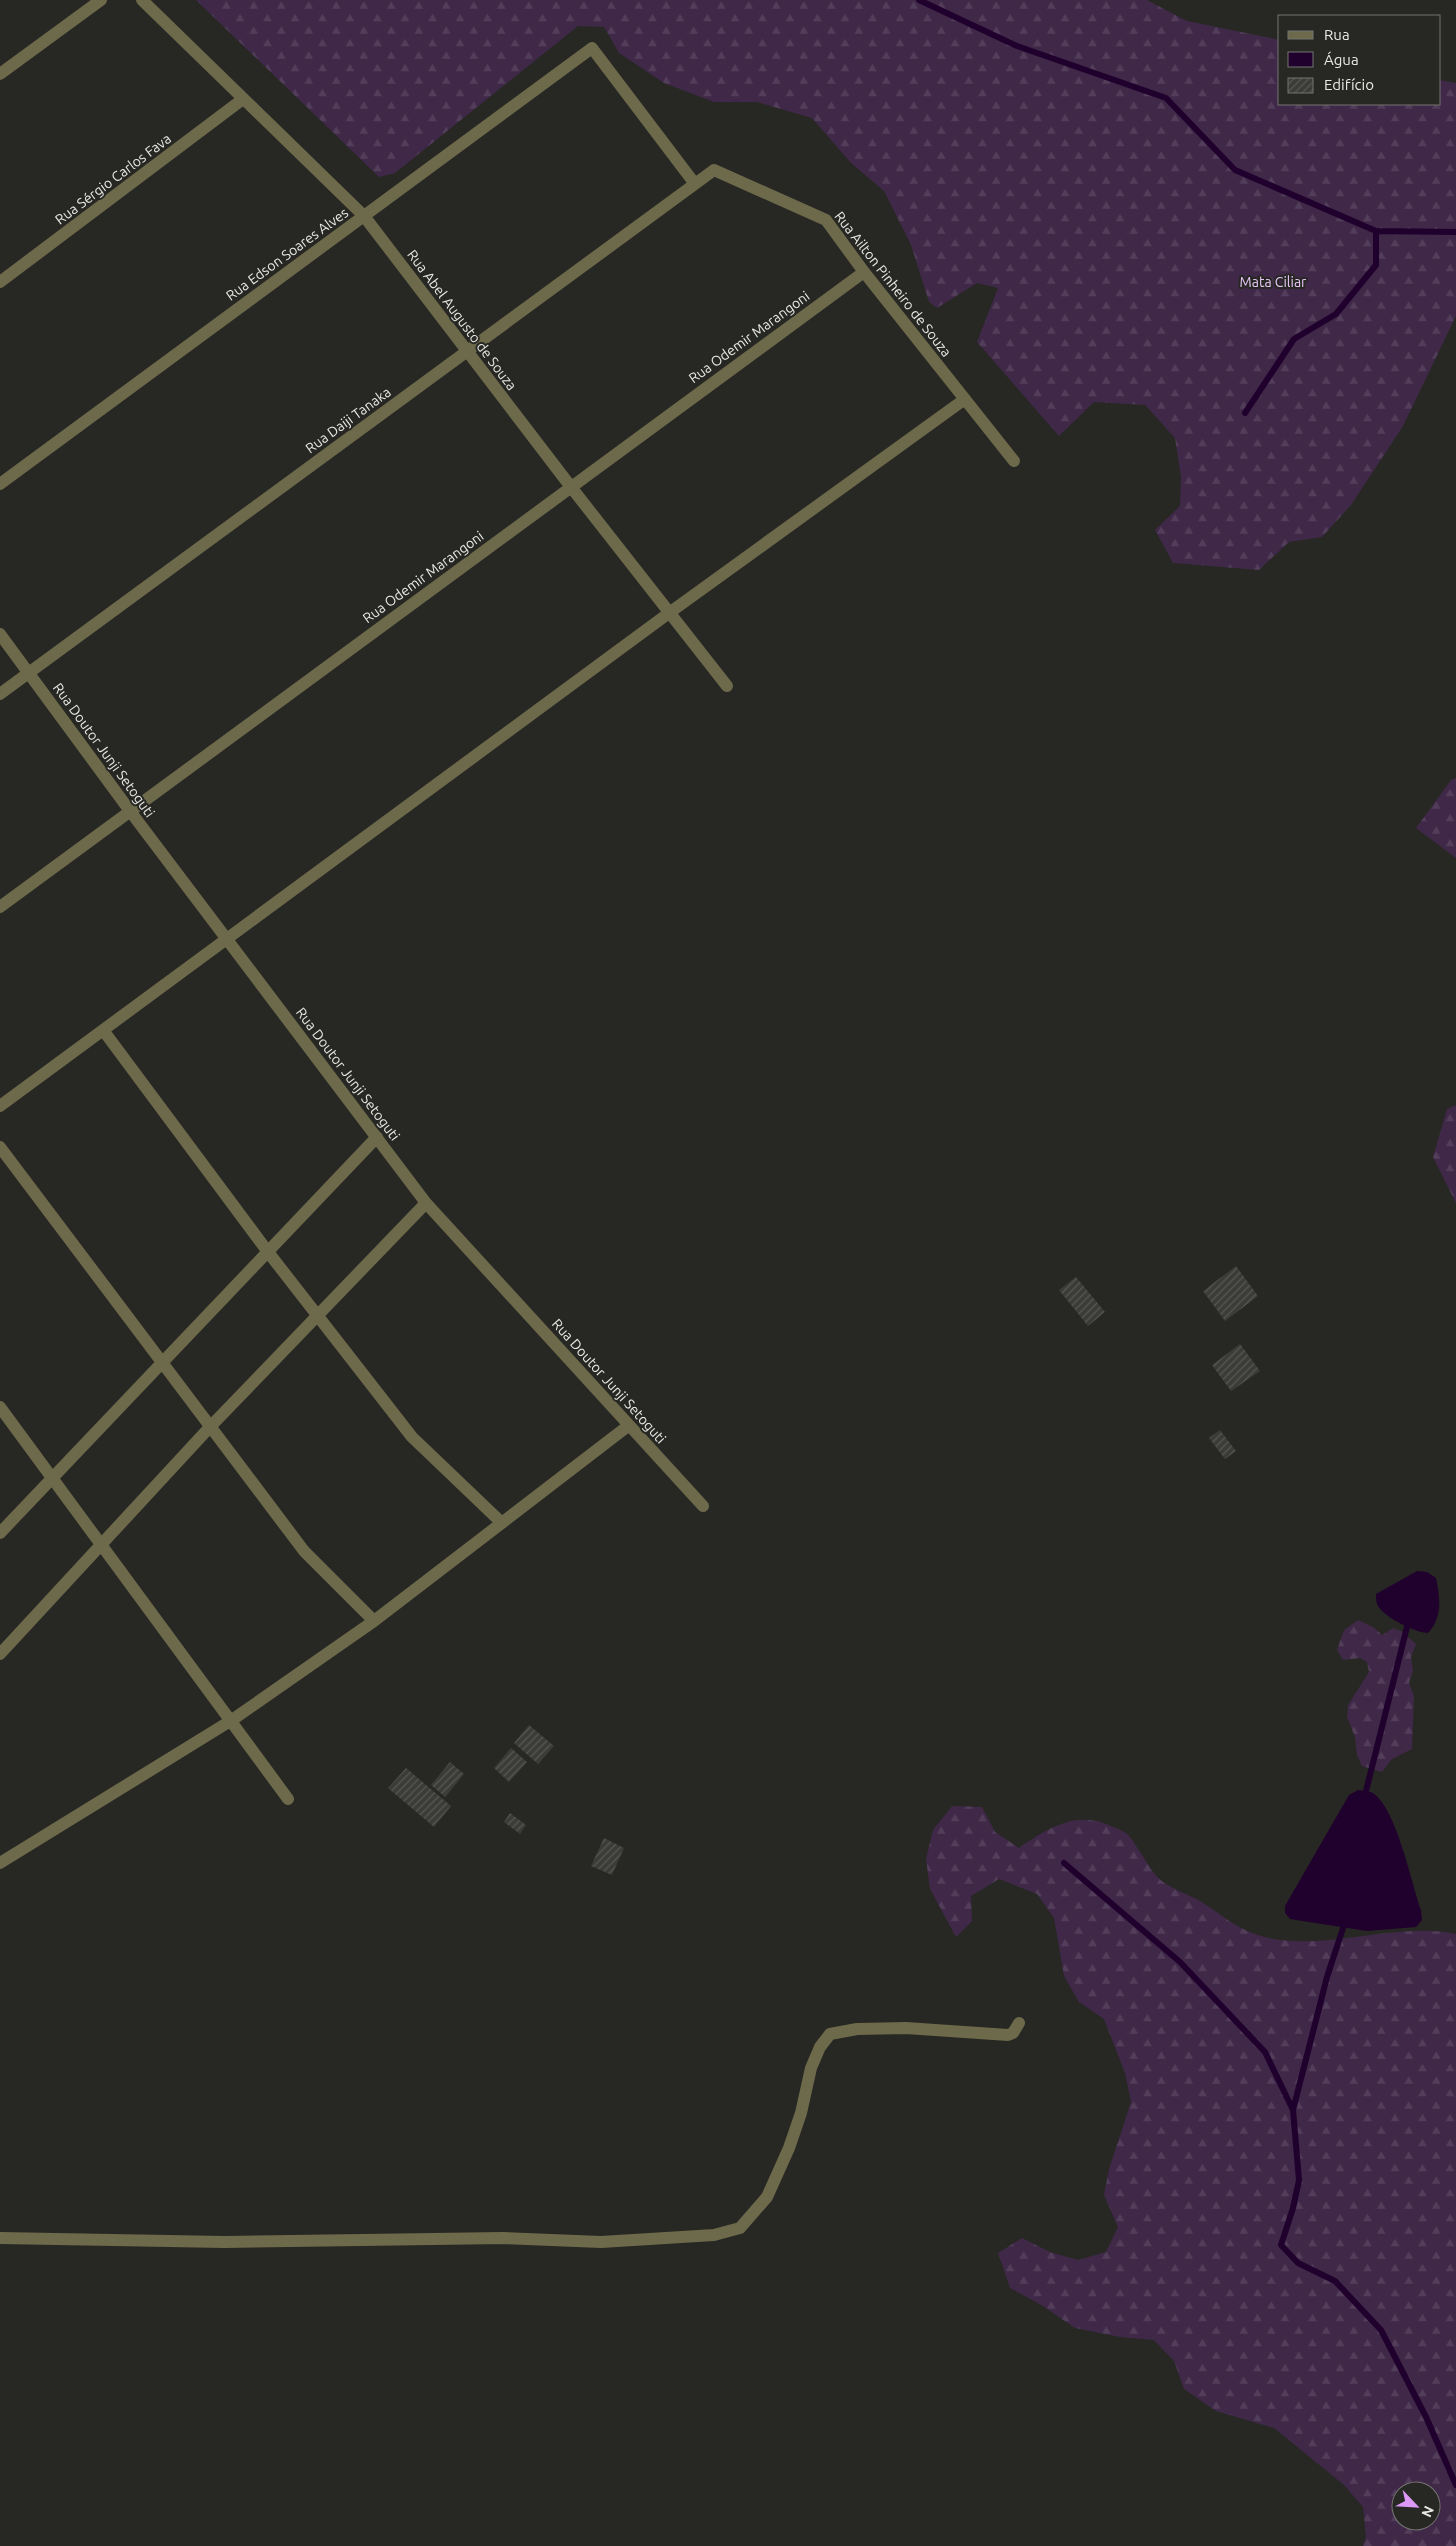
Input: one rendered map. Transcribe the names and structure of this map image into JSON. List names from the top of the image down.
{
  "streets": {
    "street": [
      "Rua Sérgio Carlos Fava",
      "Rua Edson Soares Alves",
      "Rua Ailton Pinheiro de Souza",
      "Rua Abel Augusto de Souza",
      "Rua Odemir Marangoni",
      "Rua Daiji Tanaka",
      "Rua Doutor Junji Setoguti"
    ]
  },
  "crossings": [
    ["Rua Sérgio Carlos Fava", "Rua Abel Augusto de Souza"],
    ["Rua Edson Soares Alves", "Rua Abel Augusto de Souza"],
    ["Rua Edson Soares Alves", "Rua Daiji Tanaka"],
    ["Rua Ailton Pinheiro de Souza", "Rua Odemir Marangoni"],
    ["Rua Ailton Pinheiro de Souza", "Rua Daiji Tanaka"],
    ["Rua Abel Augusto de Souza", "Rua Odemir Marangoni"],
    ["Rua Abel Augusto de Souza", "Rua Daiji Tanaka"],
    ["Rua Odemir Marangoni", "Rua Doutor Junji Setoguti"],
    ["Rua Daiji Tanaka", "Rua Doutor Junji Setoguti"]
  ],
  "parks": ["Mata Ciliar"],
  "legend": ["Rua", "Água", "Edifício"],
  "north": "bottom right"
}
